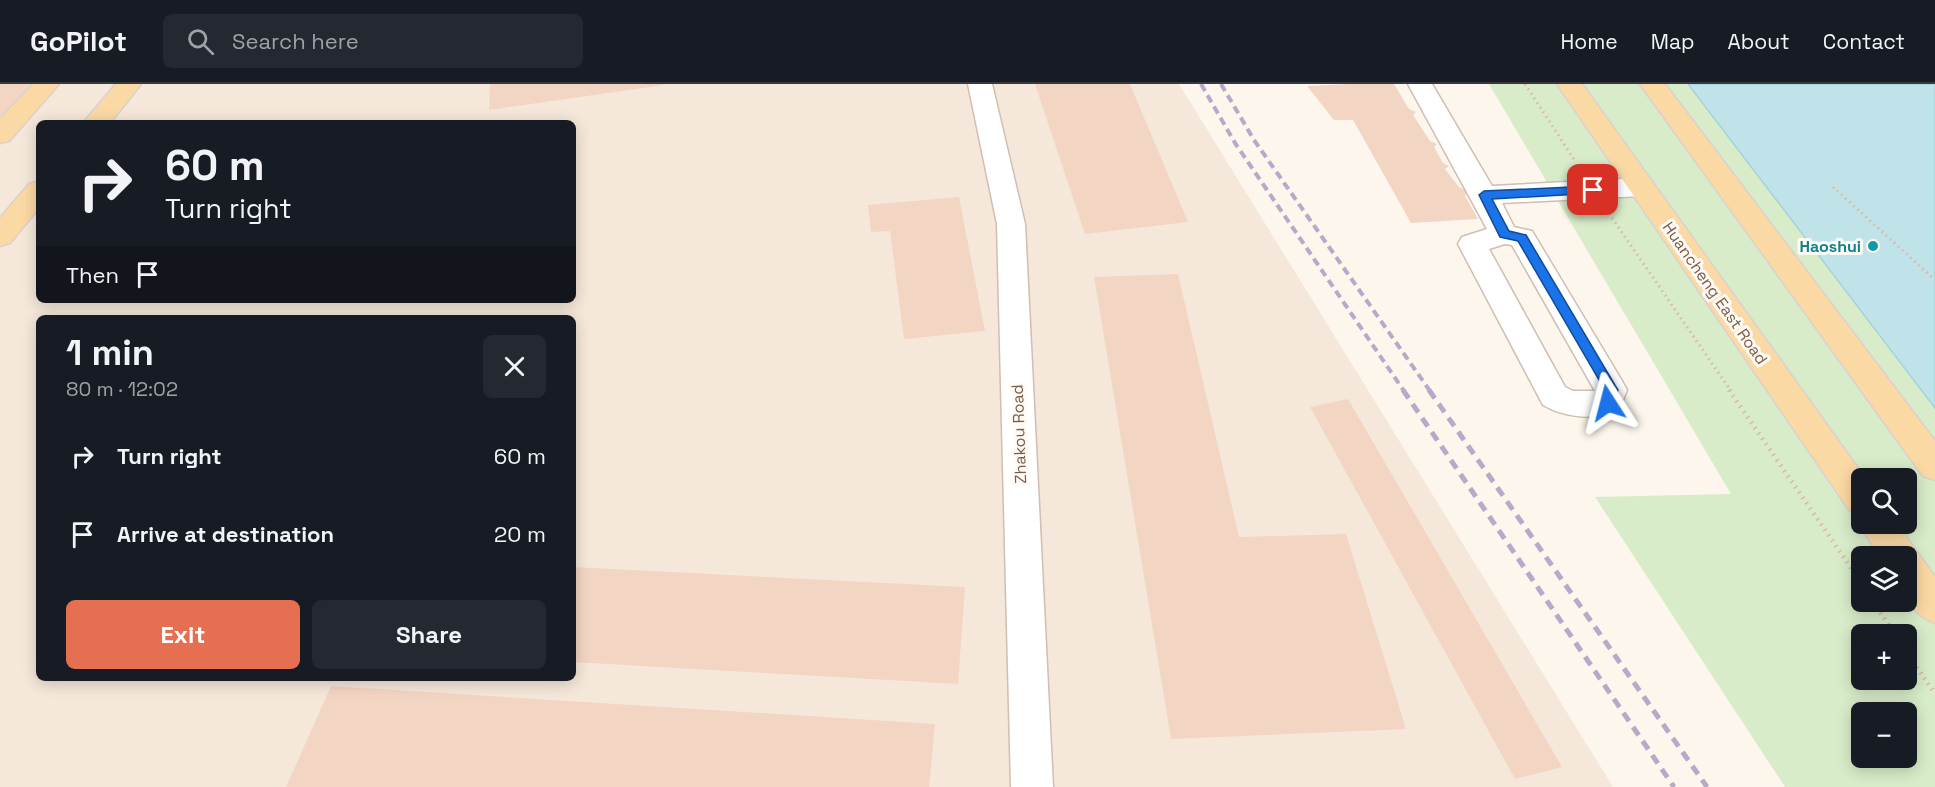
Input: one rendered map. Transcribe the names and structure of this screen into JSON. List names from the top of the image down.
{
  "streets": {
    "main road": ["Huancheng East Road"],
    "street": ["Zhakou Road"]
  },
  "places": ["Haoshui"],
  "page": {
    "header": "GoPilot",
    "search": "Search here",
    "nav": [
      "Home",
      "Map",
      "About",
      "Contact"
    ],
    "turn": ["60 m", "Turn right"],
    "then": "Then",
    "heading": ["1 min", "80 m · 12:02"],
    "list": [
      {
        "name": "Turn right",
        "value": "60 m"
      },
      {
        "name": "Arrive at destination",
        "value": "20 m"
      }
    ],
    "map_buttons": ["+", "−"],
    "buttons": ["Exit", "Share"]
  }
}
